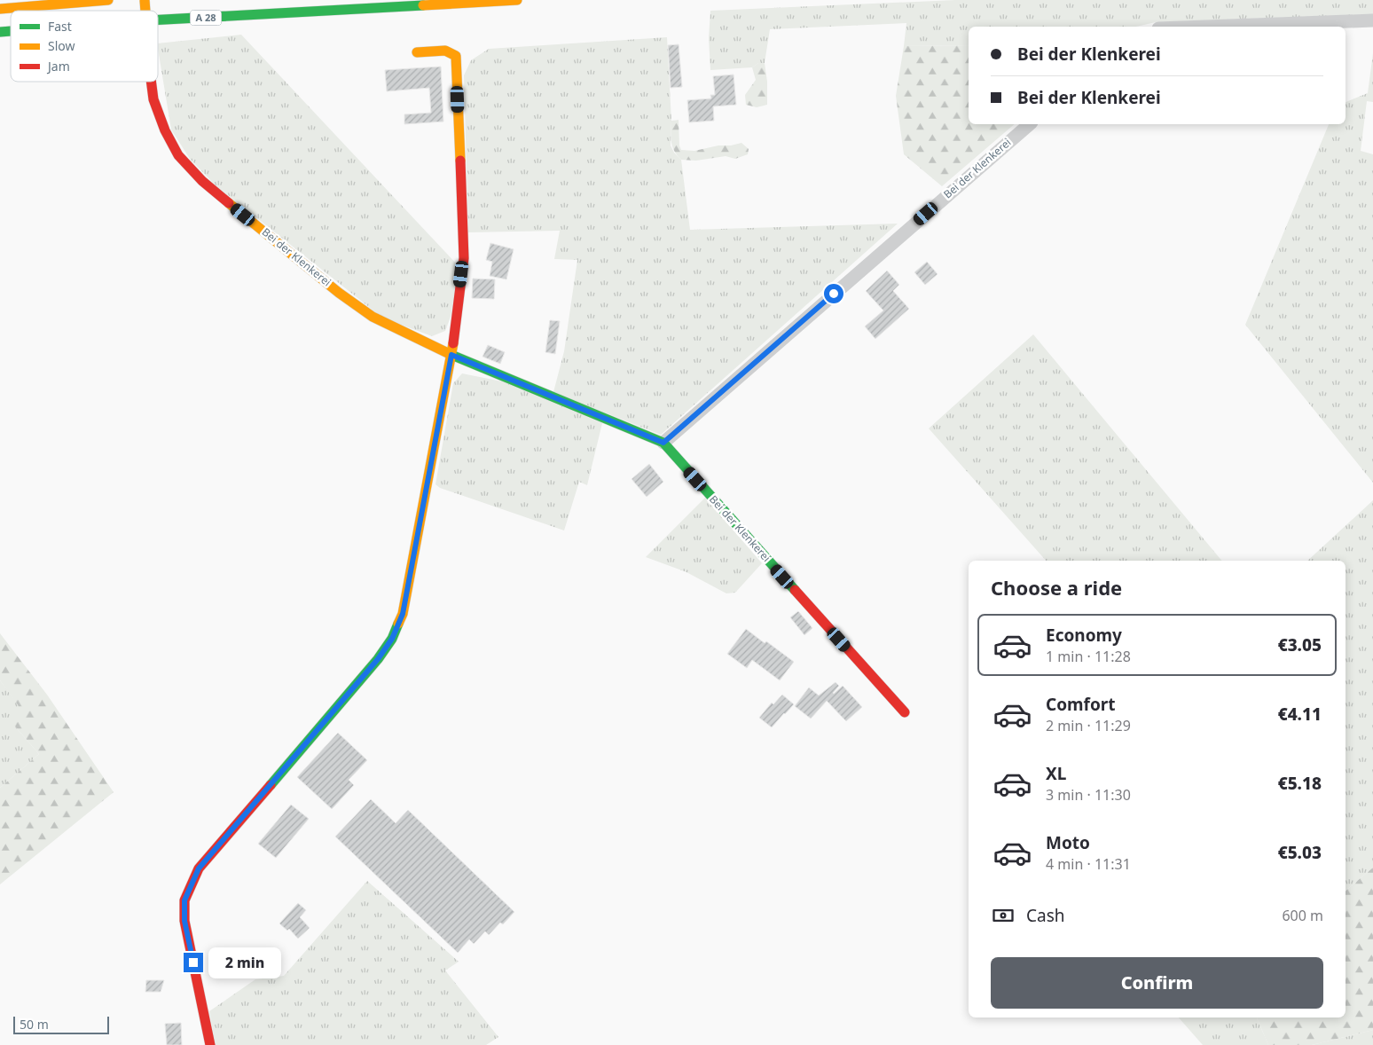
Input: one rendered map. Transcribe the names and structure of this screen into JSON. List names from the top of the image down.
{
  "streets": {
    "main road": ["A 28", "Bei der Klenkerei"]
  },
  "legend": ["Fast", "Slow", "Jam"],
  "scale_bar": "50 m",
  "page": {
    "banner": ["Bei der Klenkerei", "Bei der Klenkerei"],
    "heading": "Choose a ride",
    "list": [
      {
        "name": "Economy",
        "note": "1 min · 11:28",
        "value": "€3.05"
      },
      {
        "name": "Comfort",
        "note": "2 min · 11:29",
        "value": "€4.11"
      },
      {
        "name": "XL",
        "note": "3 min · 11:30",
        "value": "€5.18"
      },
      {
        "name": "Moto",
        "note": "4 min · 11:31",
        "value": "€5.03"
      }
    ],
    "pay": ["Cash", "600 m"],
    "bubble": "2 min",
    "buttons": "Confirm",
    "scale": "50 m"
  }
}
